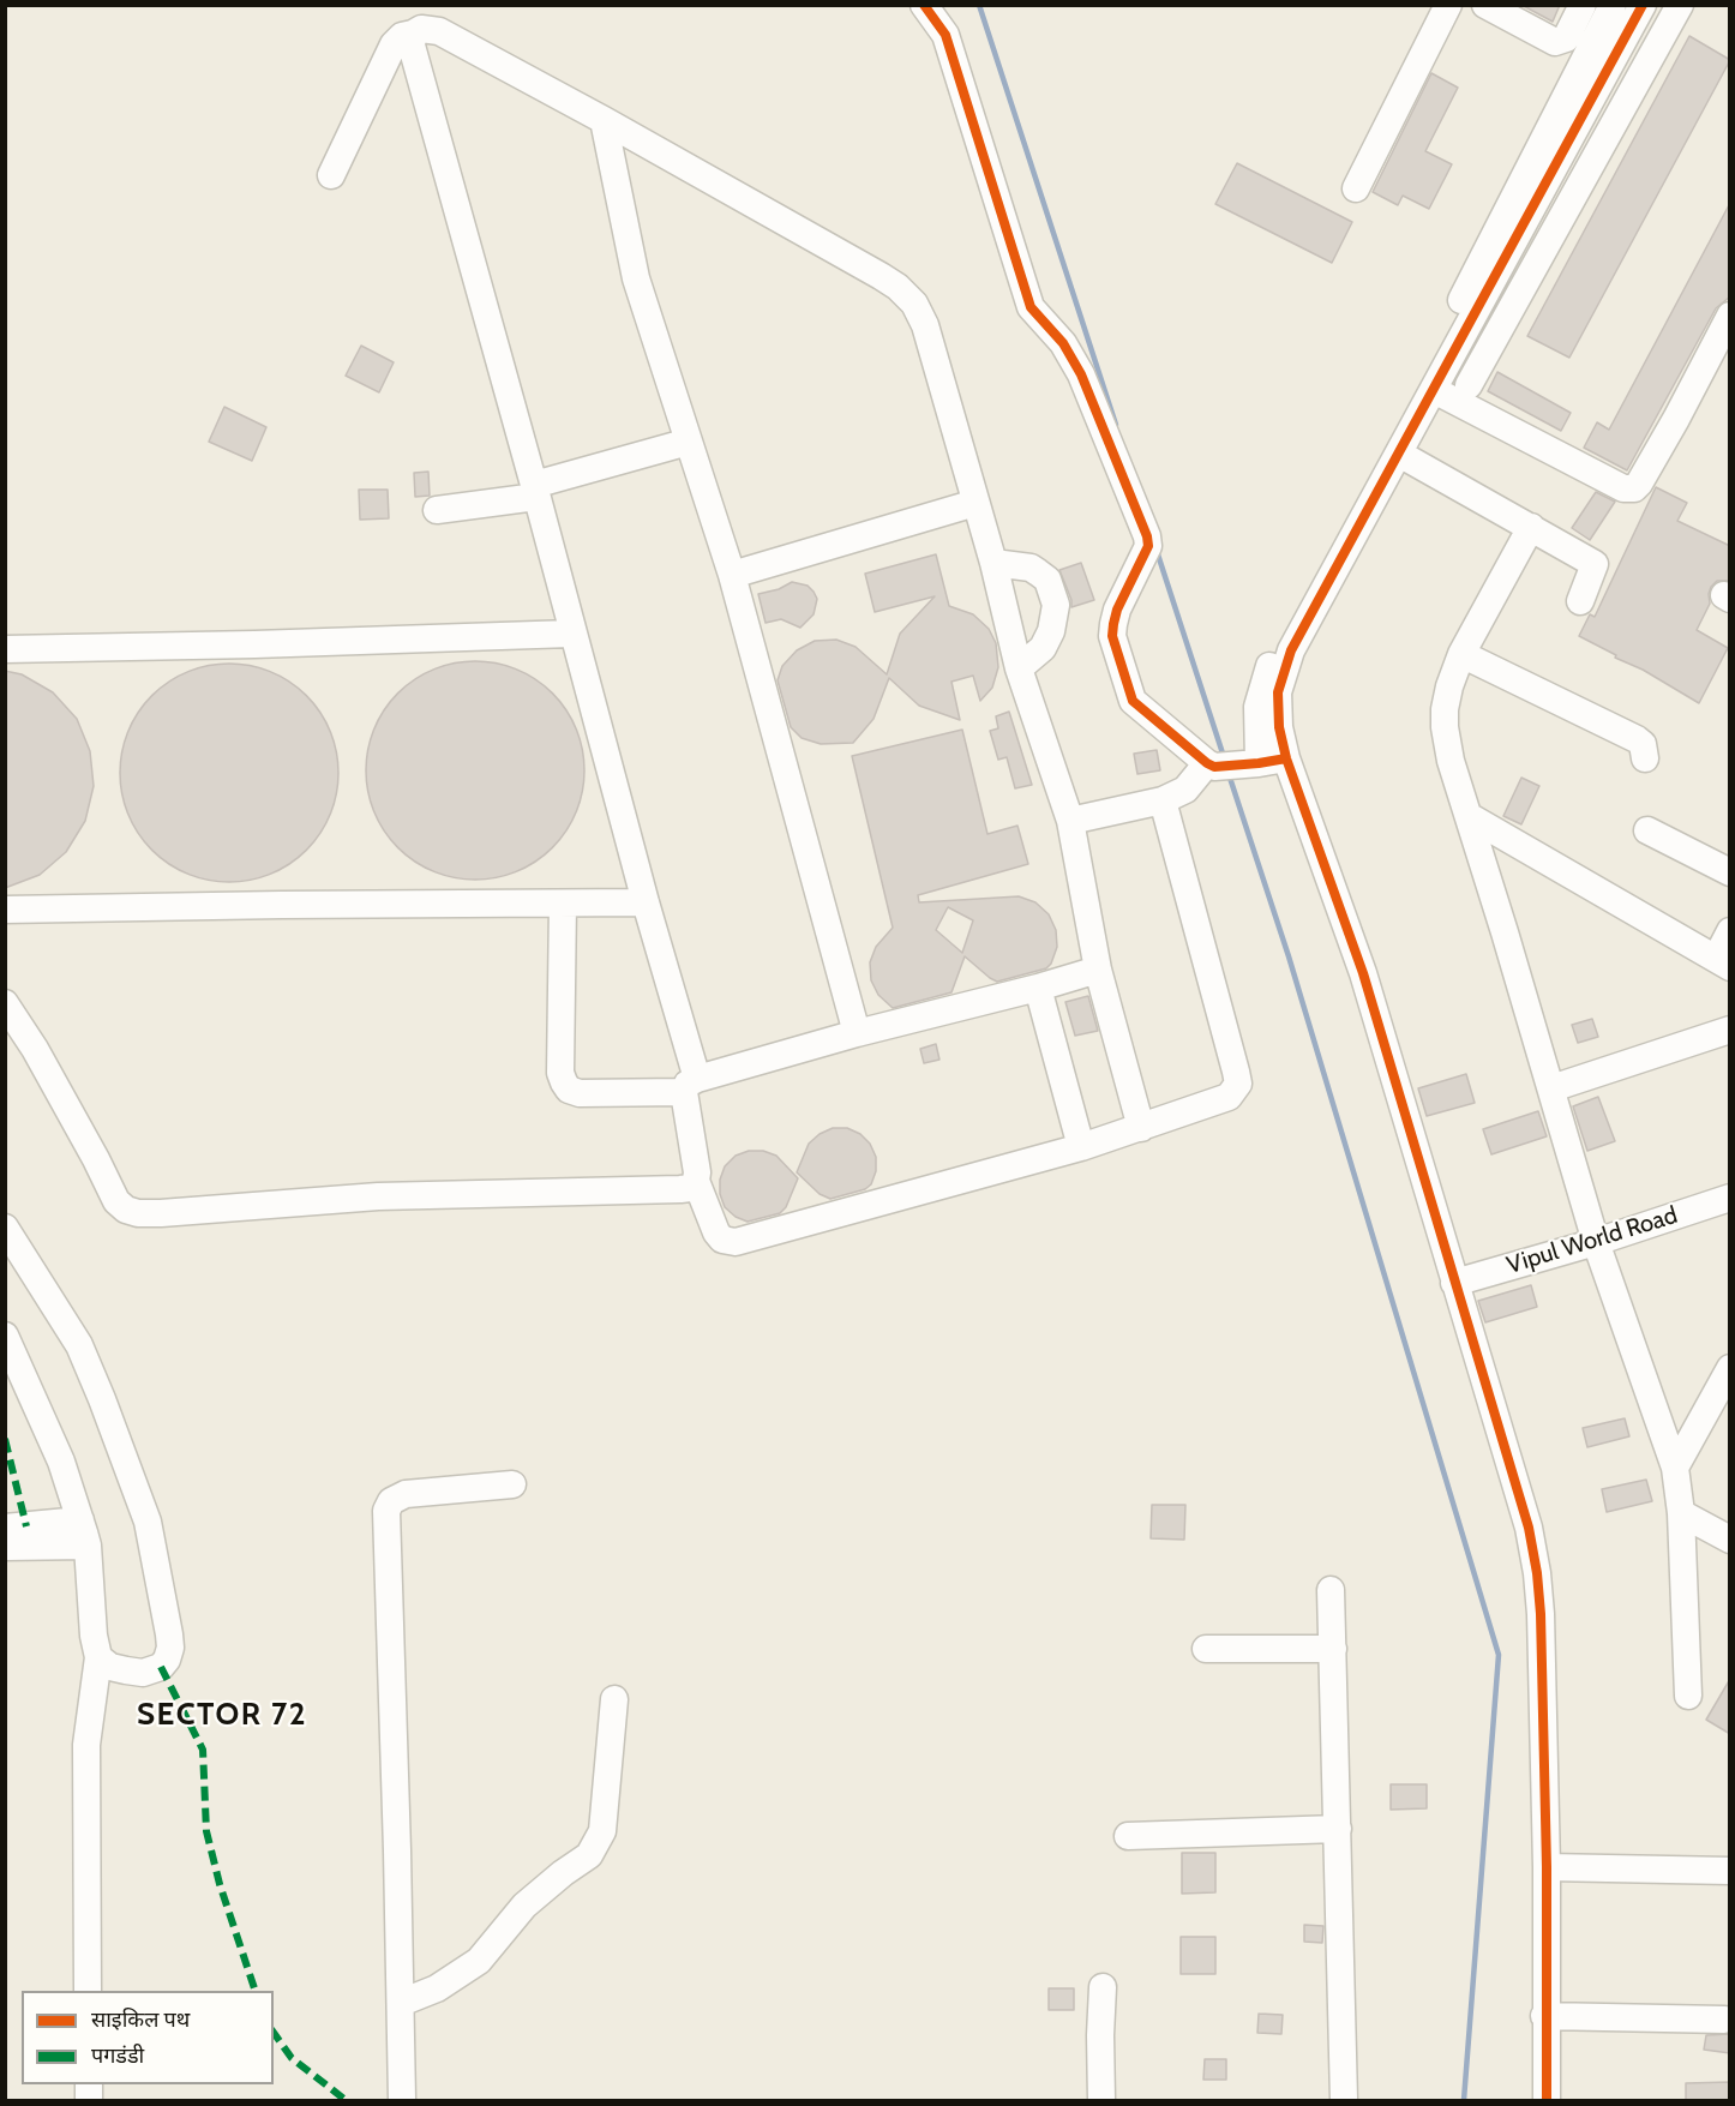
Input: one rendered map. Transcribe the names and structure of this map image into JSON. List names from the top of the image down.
{
  "streets": {
    "street": ["Vipul World Road"]
  },
  "districts": ["SECTOR 72"],
  "legend": ["साइकिल पथ", "पगडंडी"]
}
